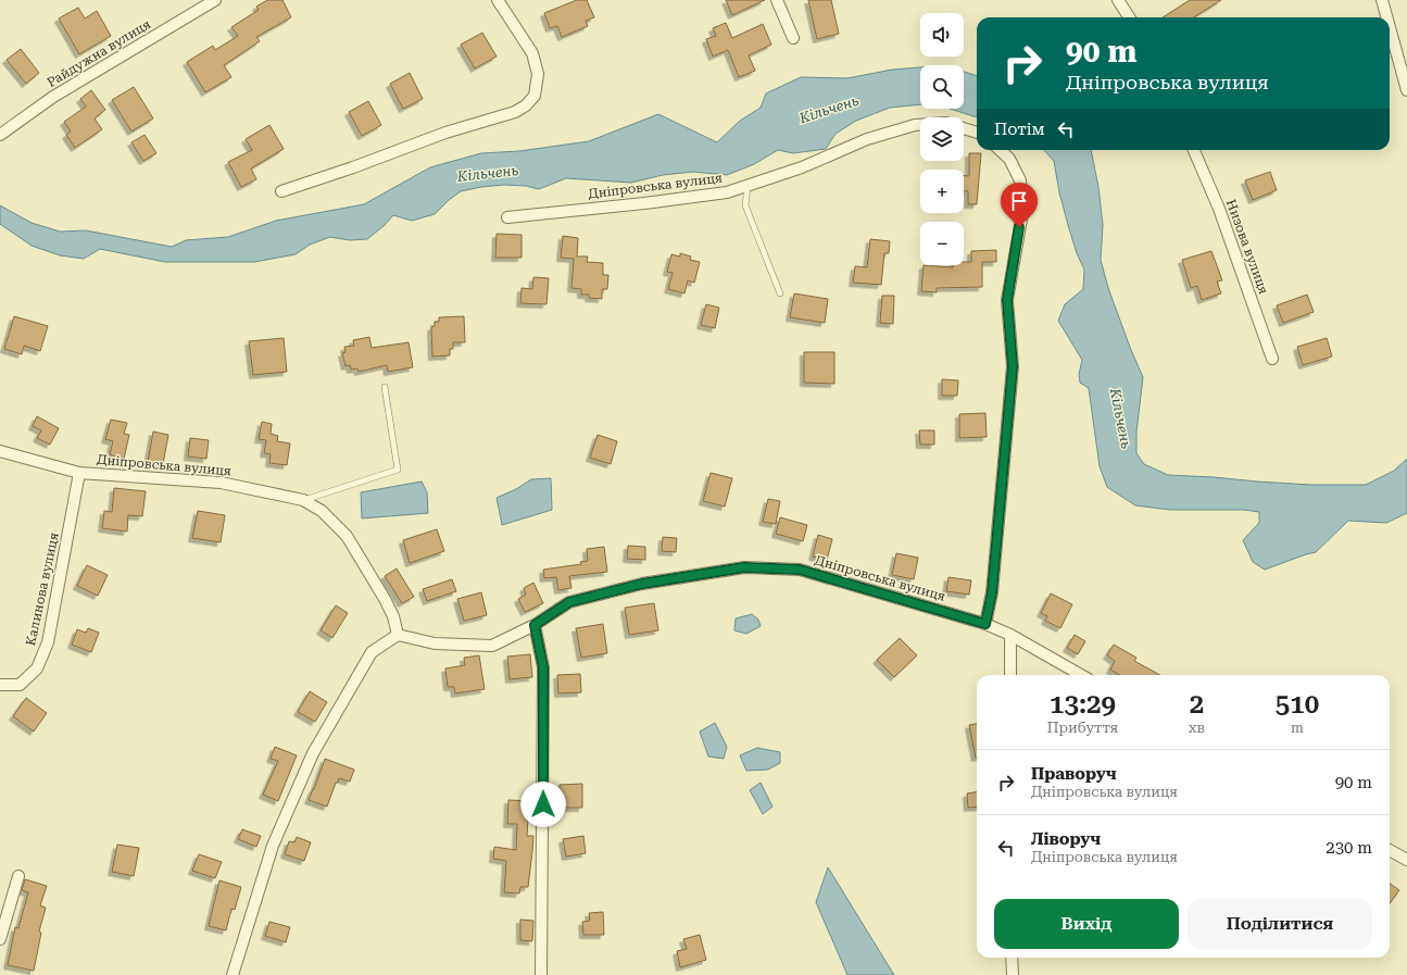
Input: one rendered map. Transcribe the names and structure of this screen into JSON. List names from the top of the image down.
{
  "streets": {
    "street": [
      "Райдужна вулиця",
      "Дніпровська вулиця",
      "Низова вулиця",
      "Калинова вулиця"
    ]
  },
  "crossings": [
    ["Дніпровська вулиця", "Калинова вулиця"]
  ],
  "water": ["Кільчень"],
  "page": {
    "map_buttons": ["+", "−"],
    "turn": ["90 m", "Дніпровська вулиця"],
    "then": "Потім",
    "eta": [
      "13:29",
      "Прибуття",
      "2",
      "хв",
      "510",
      "m"
    ],
    "list": [
      {
        "name": "Праворуч",
        "note": "Дніпровська вулиця",
        "value": "90 m"
      },
      {
        "name": "Ліворуч",
        "note": "Дніпровська вулиця",
        "value": "230 m"
      }
    ],
    "buttons": ["Вихід", "Поділитися"]
  }
}
